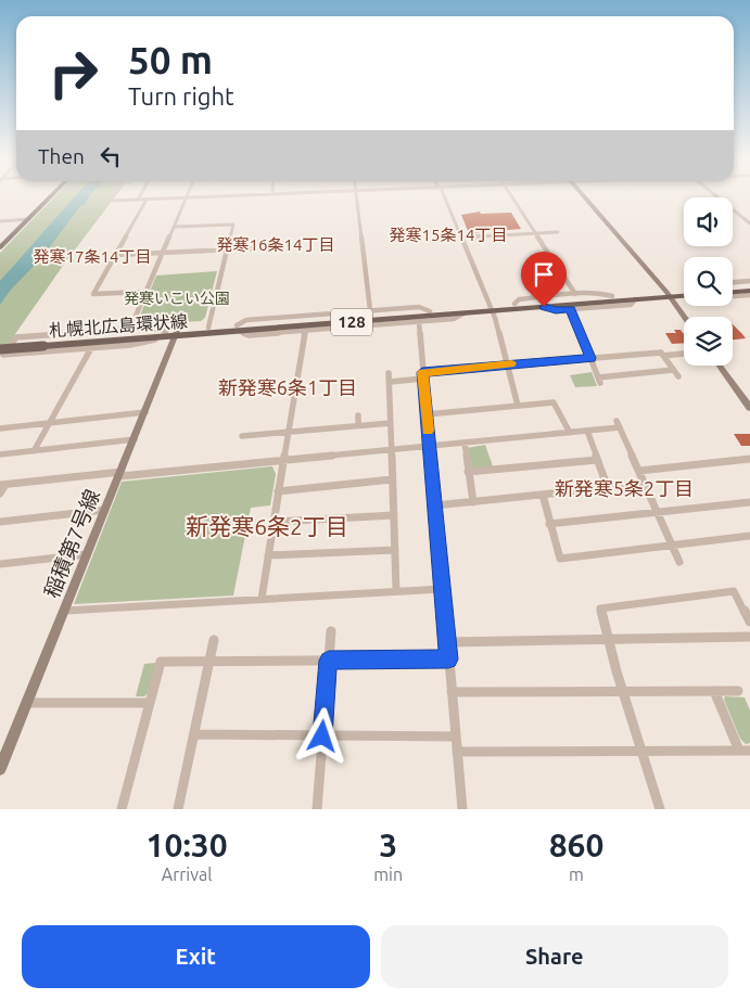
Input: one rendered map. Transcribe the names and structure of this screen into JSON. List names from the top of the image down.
{
  "streets": {
    "main road": ["128", "札幌北広島環状線", "稲積第7号線"]
  },
  "crossings": [
    ["札幌北広島環状線", "稲積第7号線"]
  ],
  "districts": [
    "発寒15条14丁目",
    "発寒16条14丁目",
    "発寒17条14丁目",
    "新発寒6条1丁目",
    "新発寒5条2丁目",
    "新発寒6条2丁目"
  ],
  "parks": ["発寒いこい公園"],
  "page": {
    "turn": ["50 m", "Turn right"],
    "then": "Then",
    "eta": [
      "10:30",
      "Arrival",
      "3",
      "min",
      "860",
      "m"
    ],
    "buttons": ["Exit", "Share"]
  }
}
